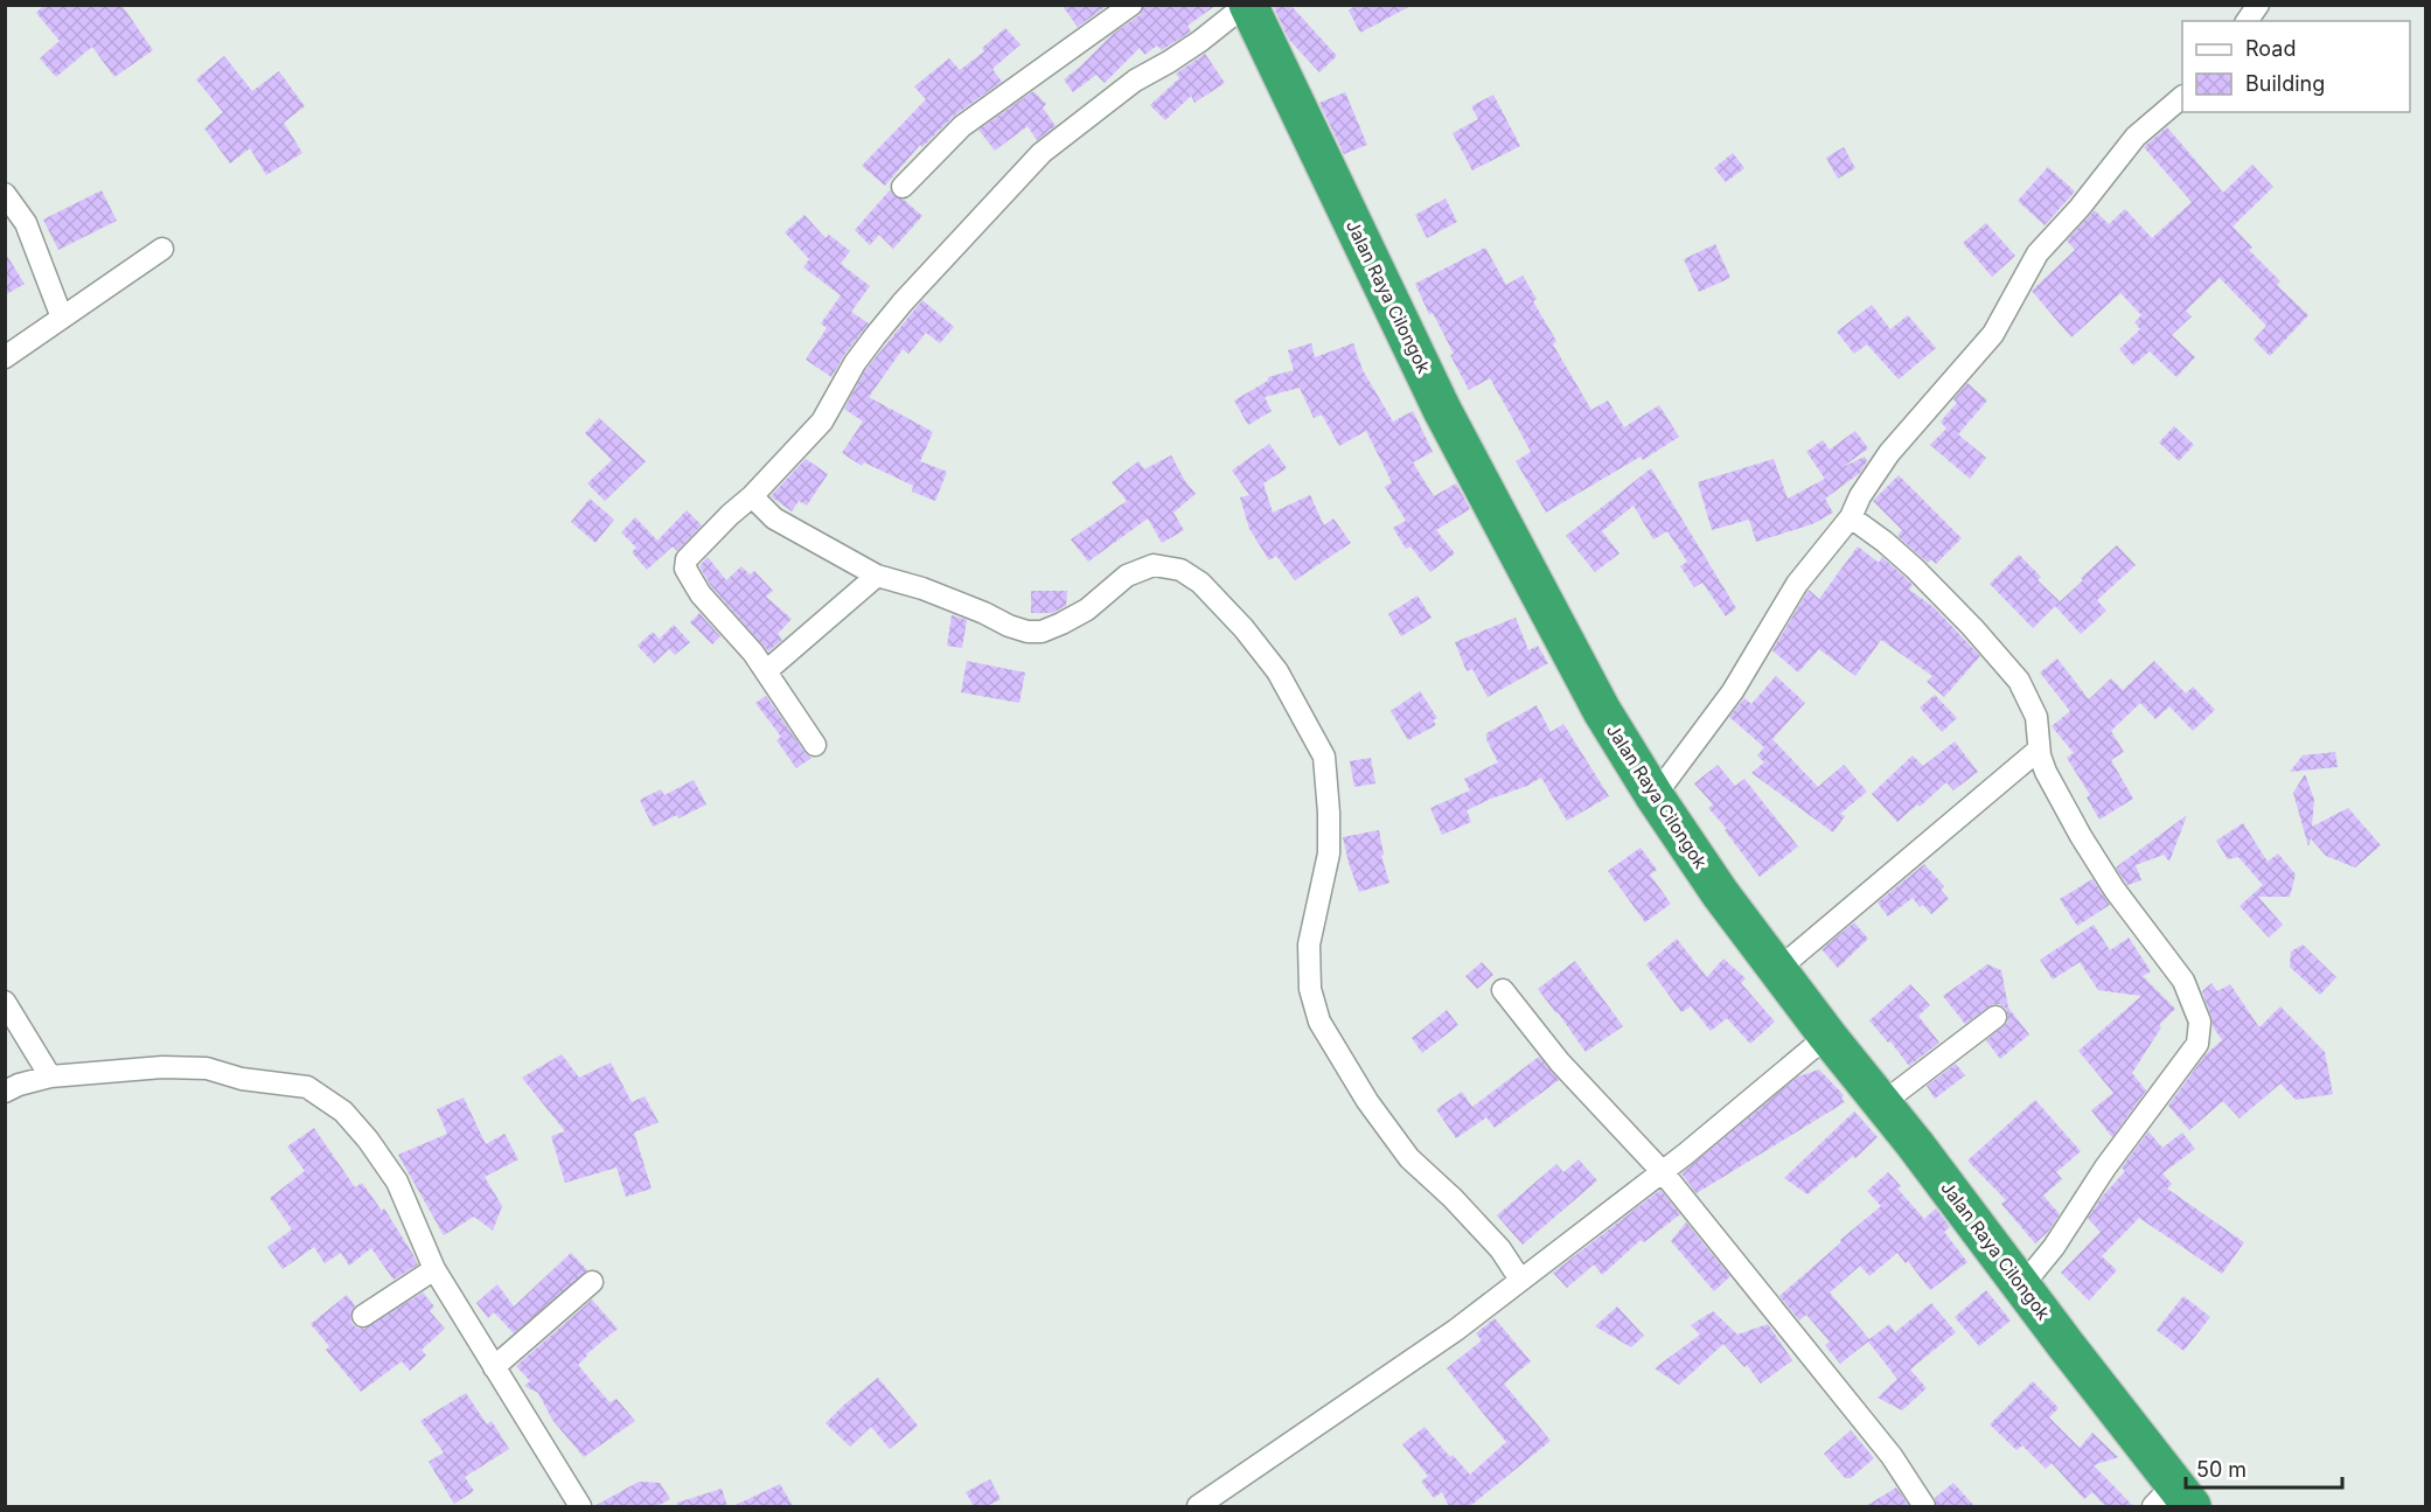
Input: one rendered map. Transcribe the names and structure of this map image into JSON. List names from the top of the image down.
{
  "streets": {
    "highway": ["Jalan Raya Cilongok"]
  },
  "legend": ["Road", "Building"],
  "scale_bar": "50 m"
}
